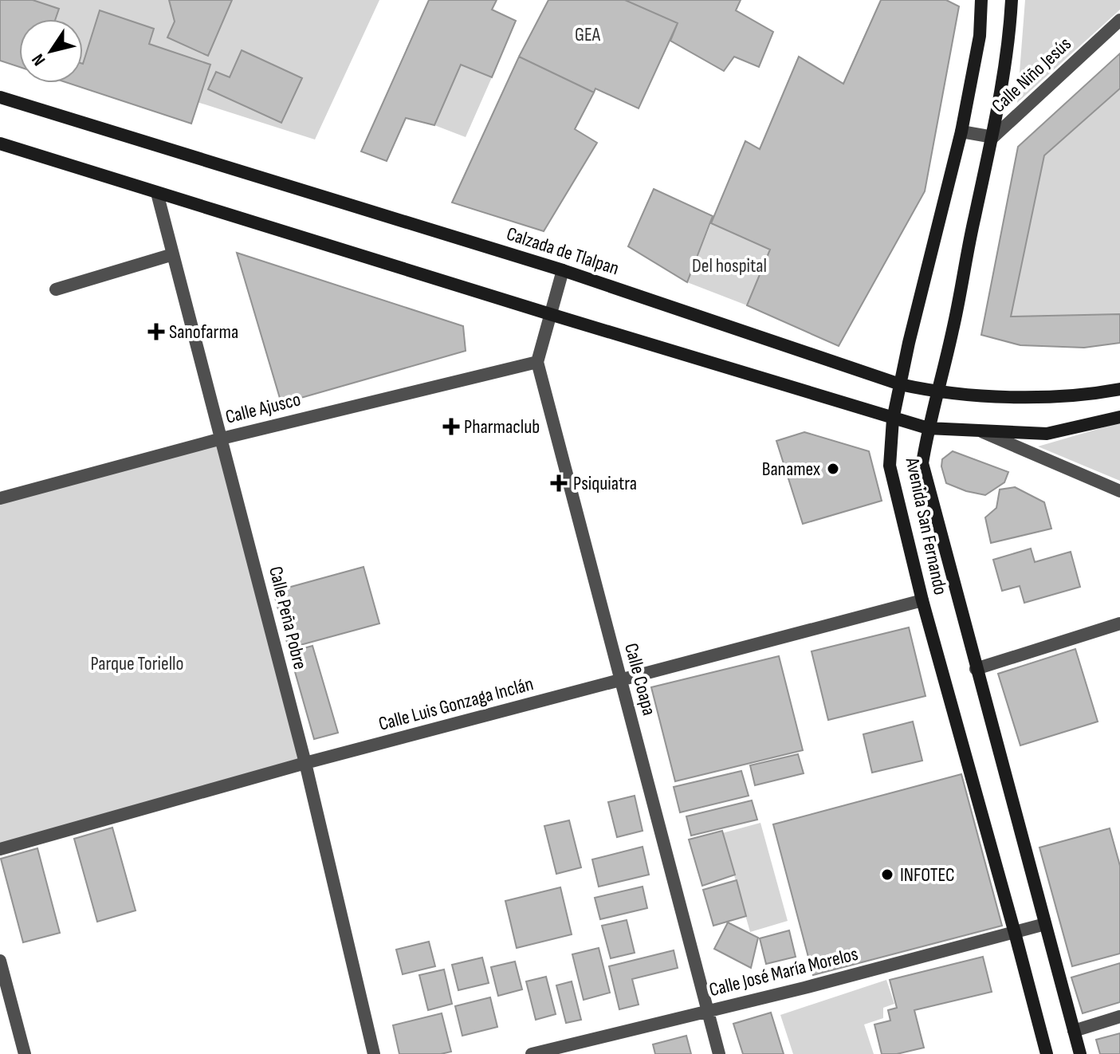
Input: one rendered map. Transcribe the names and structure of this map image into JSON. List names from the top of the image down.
{
  "streets": {
    "main road": ["Calzada de Tlalpan", "Avenida San Fernando"],
    "street": [
      "Calle Niño Jesús",
      "Calle Ajusco",
      "Calle Peña Pobre",
      "Calle Coapa",
      "Calle Luis Gonzaga Inclán",
      "Calle José María Morelos"
    ]
  },
  "crossings": [
    ["Calle Niño Jesús", "Avenida San Fernando"],
    ["Calzada de Tlalpan", "Avenida San Fernando"],
    ["Calzada de Tlalpan", "Calle Coapa"],
    ["Calle Ajusco", "Calle Peña Pobre"],
    ["Calle Ajusco", "Calle Coapa"],
    ["Avenida San Fernando", "Calle Luis Gonzaga Inclán"],
    ["Avenida San Fernando", "Calle José María Morelos"],
    ["Calle Peña Pobre", "Calle Luis Gonzaga Inclán"],
    ["Calle Coapa", "Calle Luis Gonzaga Inclán"],
    ["Calle Coapa", "Calle José María Morelos"]
  ],
  "parks": ["GEA", "Del hospital", "Parque Toriello"],
  "places": {
    "health": ["Sanofarma", "Pharmaclub", "Psiquiatra"],
    "other": ["Banamex", "INFOTEC"]
  },
  "north": "bottom left"
}
